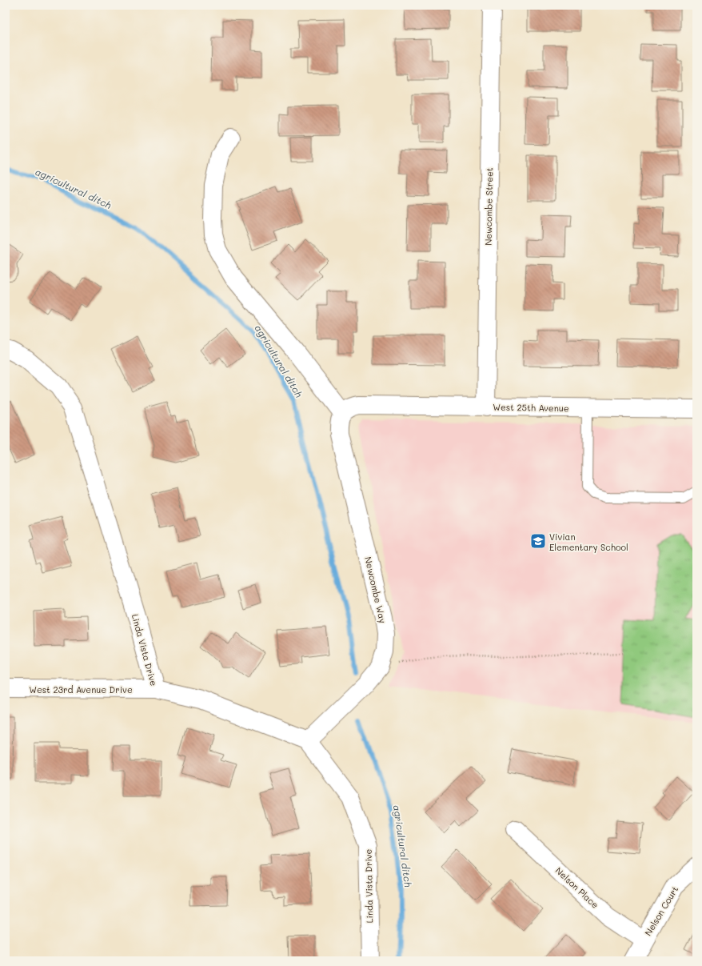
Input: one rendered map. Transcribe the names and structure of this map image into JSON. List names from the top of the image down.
{
  "streets": {
    "street": [
      "Newcombe Street",
      "West 25th Avenue",
      "Newcombe Way",
      "Linda Vista Drive",
      "West 23rd Avenue Drive",
      "Nelson Place",
      "Nelson Court"
    ]
  },
  "crossings": [
    ["Newcombe Street", "West 25th Avenue"],
    ["West 25th Avenue", "Newcombe Way"],
    ["Newcombe Way", "Linda Vista Drive"],
    ["Linda Vista Drive", "West 23rd Avenue Drive"],
    ["Nelson Place", "Nelson Court"]
  ],
  "water": ["agricultural ditch"],
  "places": {
    "school or university": ["Vivian Elementary School"]
  }
}
